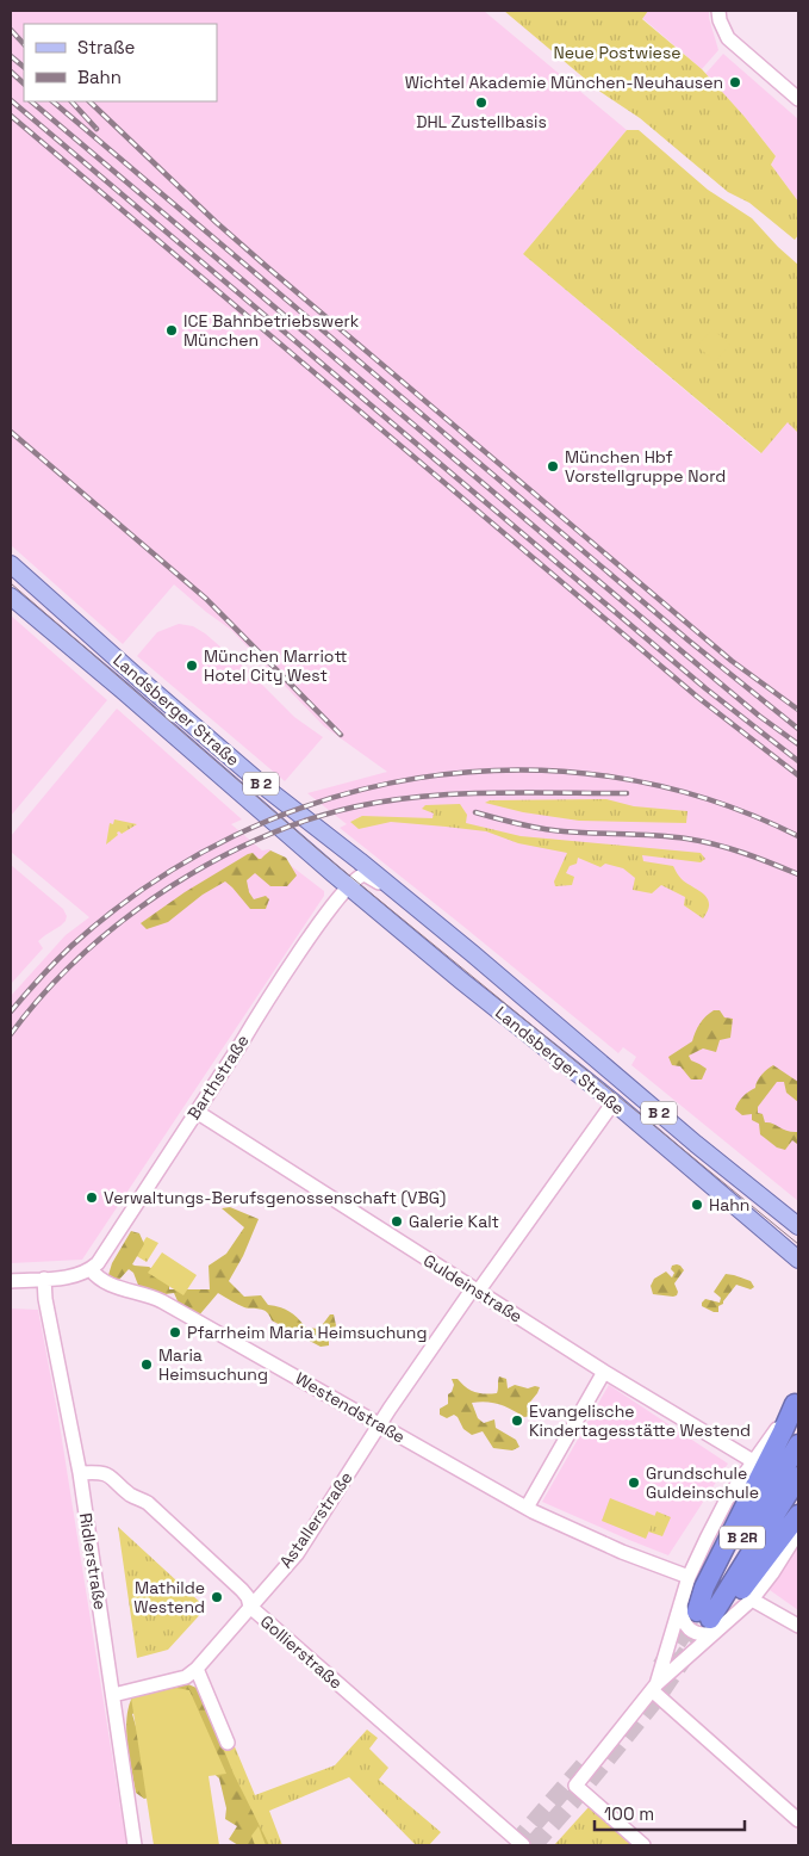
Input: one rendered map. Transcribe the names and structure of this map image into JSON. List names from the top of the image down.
{
  "streets": {
    "highway": ["B 2R"],
    "main road": ["Landsberger Straße", "B 2"],
    "street": [
      "Barthstraße",
      "Guldeinstraße",
      "Westendstraße",
      "Astallerstraße",
      "Ridlerstraße",
      "Gollierstraße"
    ]
  },
  "crossings": [
    ["Landsberger Straße", "Barthstraße"],
    ["Landsberger Straße", "Astallerstraße"],
    ["Barthstraße", "Guldeinstraße"],
    ["Barthstraße", "Westendstraße"],
    ["Guldeinstraße", "Astallerstraße"],
    ["Westendstraße", "Astallerstraße"],
    ["Astallerstraße", "Ridlerstraße"],
    ["Astallerstraße", "Gollierstraße"],
    ["Ridlerstraße", "Gollierstraße"]
  ],
  "parks": ["Neue Postwiese"],
  "places": [
    "Wichtel Akademie München-Neuhausen",
    "DHL Zustellbasis",
    "ICE Bahnbetriebswerk München",
    "München Hbf Vorstellgruppe Nord",
    "München Marriott Hotel City West",
    "Verwaltungs-Berufsgenossenschaft (VBG)",
    "Hahn",
    "Galerie Kalt",
    "Pfarrheim Maria Heimsuchung",
    "Maria Heimsuchung",
    "Evangelische Kindertagesstätte Westend",
    "Grundschule Guldeinschule",
    "Mathilde Westend"
  ],
  "legend": ["Straße", "Bahn"],
  "scale_bar": "100 m"
}
